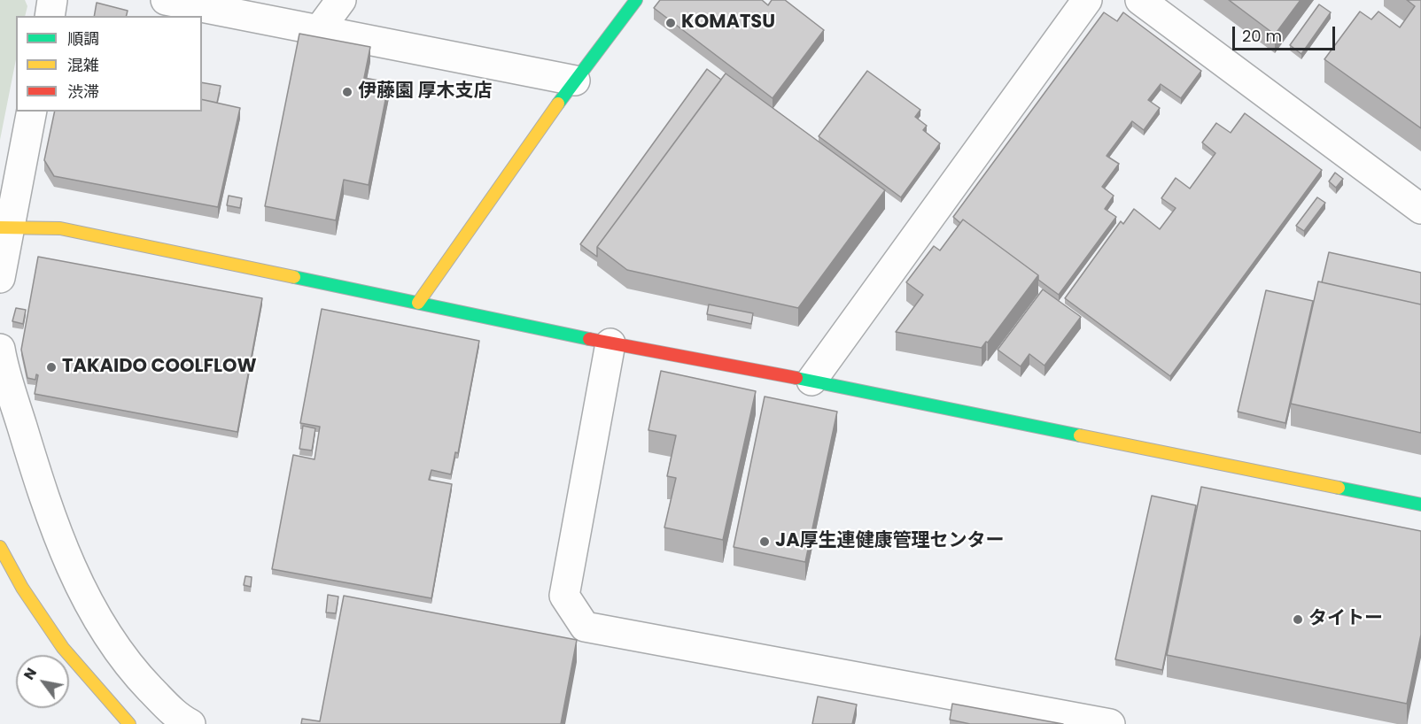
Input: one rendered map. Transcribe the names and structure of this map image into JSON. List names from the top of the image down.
{
  "places": [
    "KOMATSU",
    "伊藤園 厚木支店",
    "TAKAIDO COOLFLOW",
    "JA厚生連健康管理センター",
    "タイトー"
  ],
  "legend": ["順調", "混雑", "渋滞"],
  "scale_bar": "20 m",
  "north": "top left"
}
